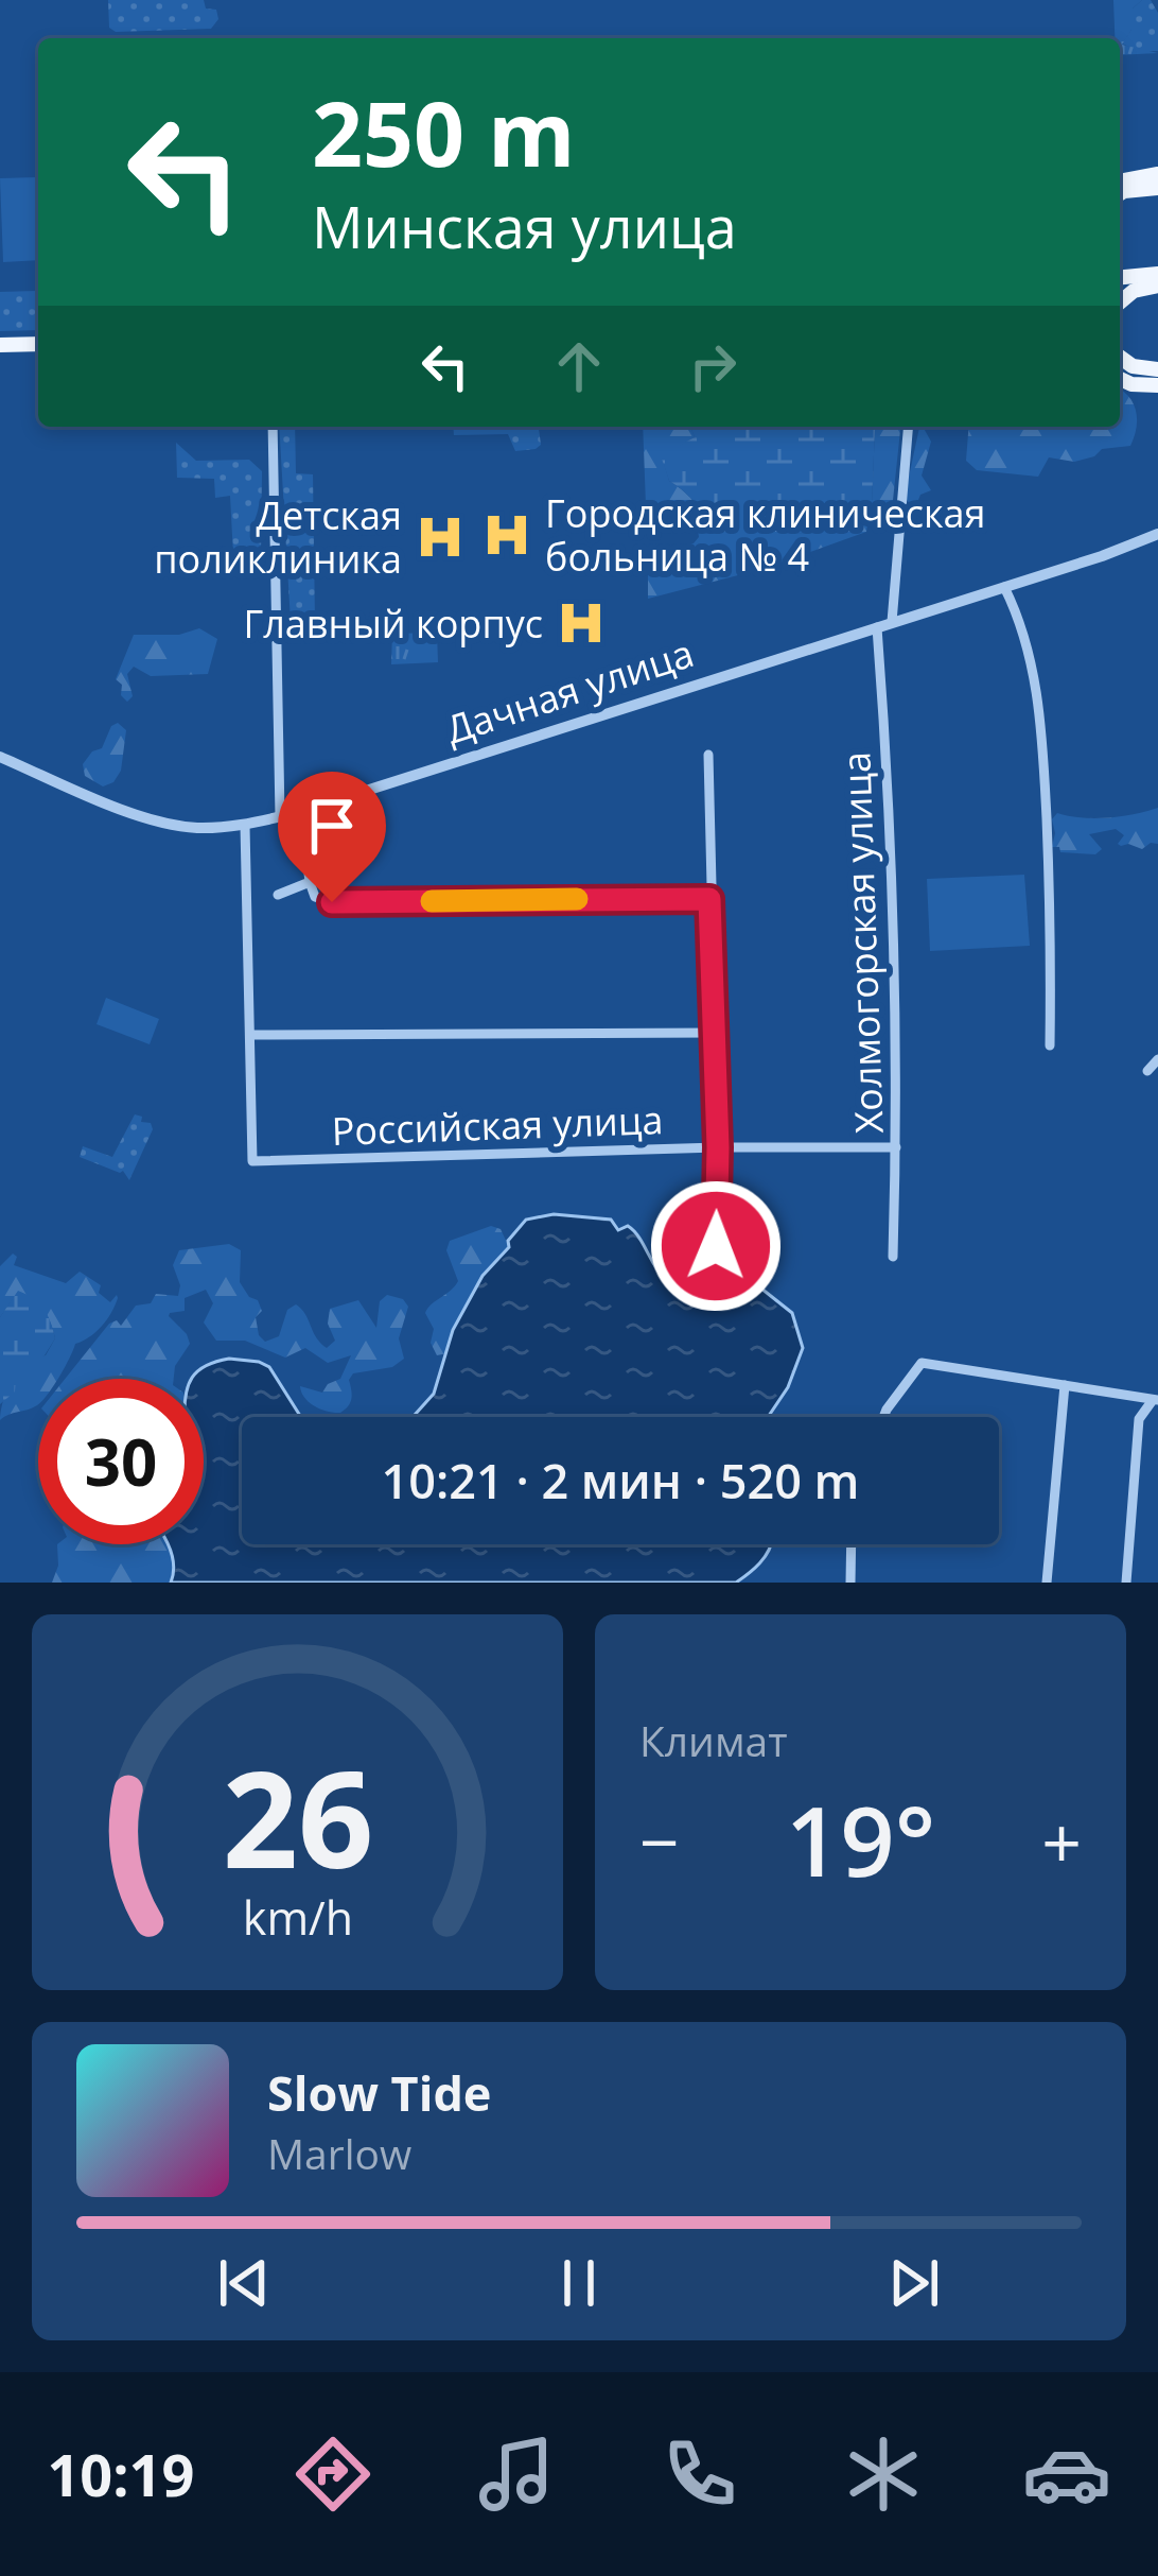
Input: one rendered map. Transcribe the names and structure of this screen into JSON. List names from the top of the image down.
{
  "streets": {
    "street": ["Дачная улица", "Холмогорская улица", "Российская улица"]
  },
  "crossings": [
    ["Дачная улица", "Холмогорская улица"],
    ["Холмогорская улица", "Российская улица"]
  ],
  "places": {
    "hospital": ["Городская клиническая больница № 4", "Детская поликлиника", "Главный корпус"]
  },
  "page": {
    "turn": ["250 m", "Минская улица"],
    "limit": "30",
    "trip": "10:21 · 2 мин · 520 m",
    "tile": "Климат",
    "heat": ["−", "19°", "+"],
    "song": ["Slow Tide", "Marlow"],
    "tabs": "10:19",
    "gauge": ["26", "km/h"]
  }
}
